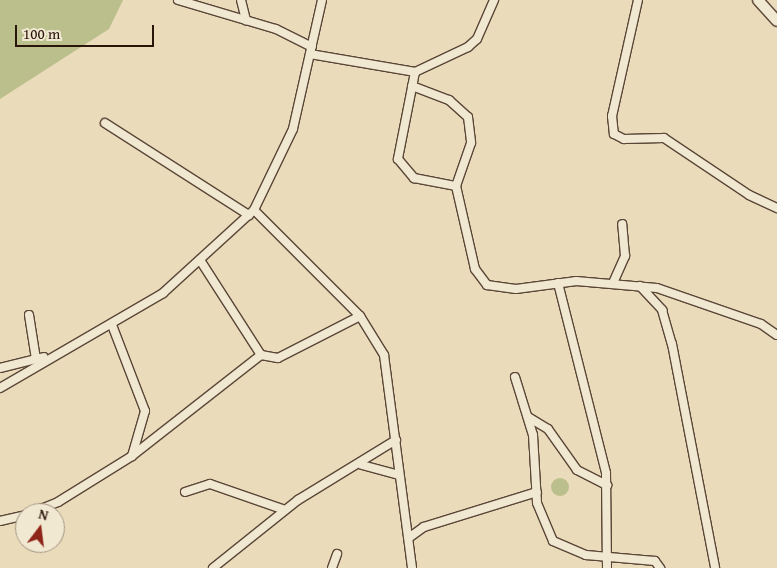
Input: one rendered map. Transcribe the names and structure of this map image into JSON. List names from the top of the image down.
{
  "scale_bar": "100 m",
  "north": "top"
}
